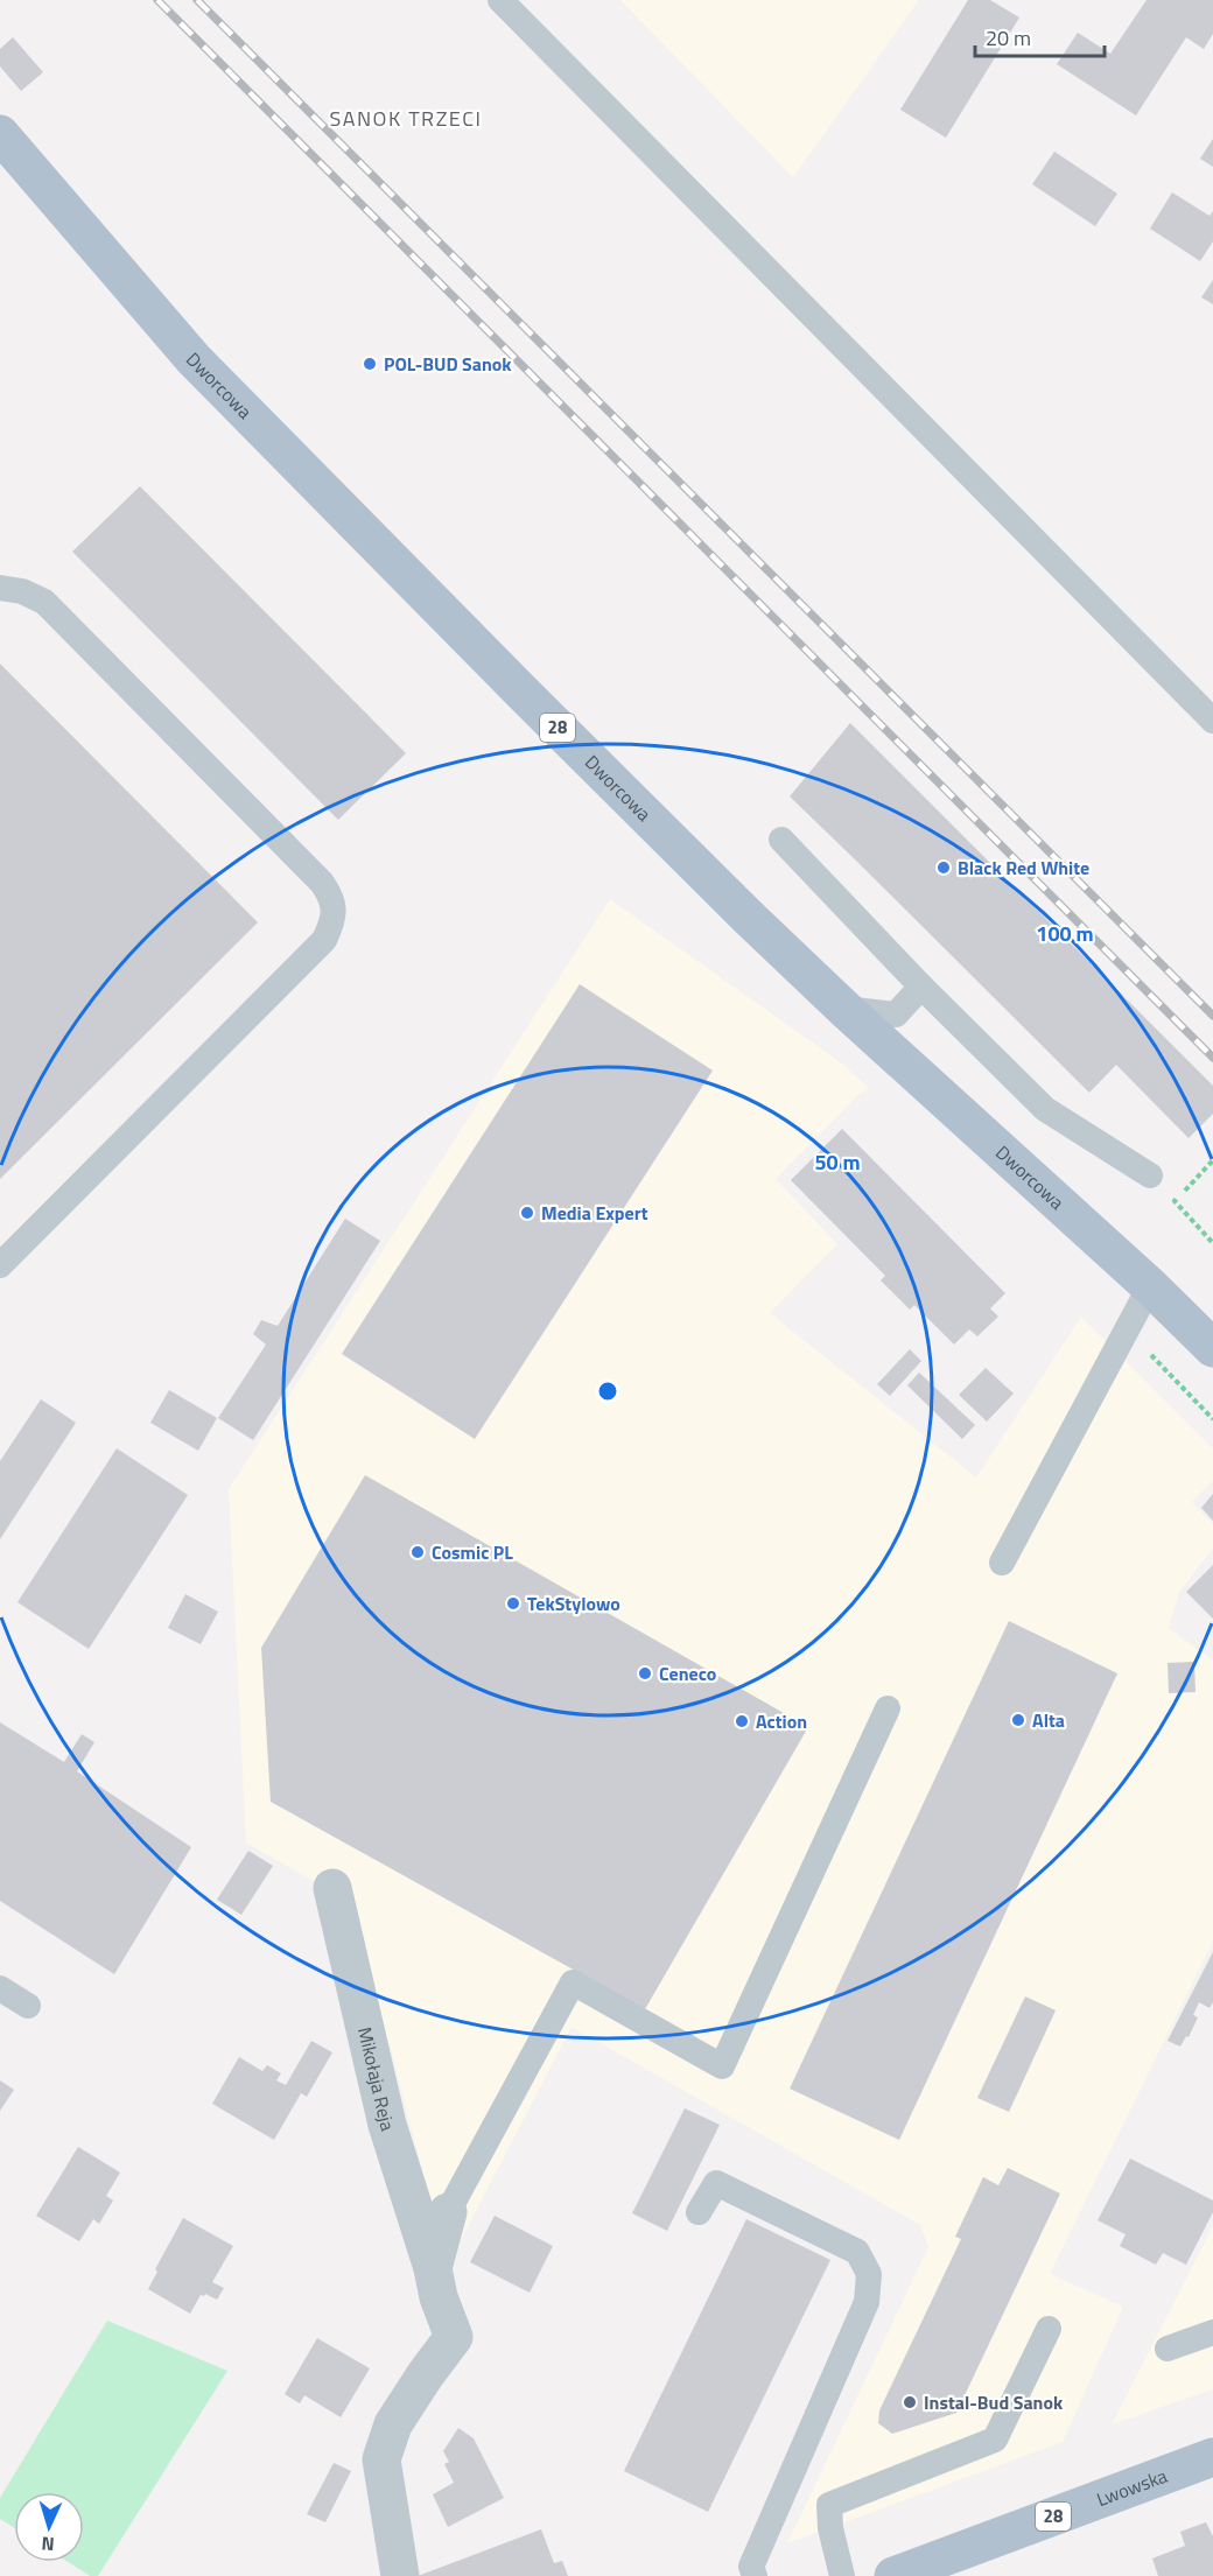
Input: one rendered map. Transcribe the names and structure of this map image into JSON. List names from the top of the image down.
{
  "streets": {
    "main road": ["Dworcowa", "28", "Lwowska"],
    "street": ["Mikołaja Reja"]
  },
  "districts": ["SANOK TRZECI"],
  "places": [
    "POL-BUD Sanok",
    "Black Red White",
    "Media Expert",
    "Cosmic PL",
    "TekStylowo",
    "Ceneco",
    "Alta",
    "Action",
    "Instal-Bud Sanok"
  ],
  "scale_bar": "20 m",
  "north": "bottom",
  "rings": ["100 m", "50 m"]
}
